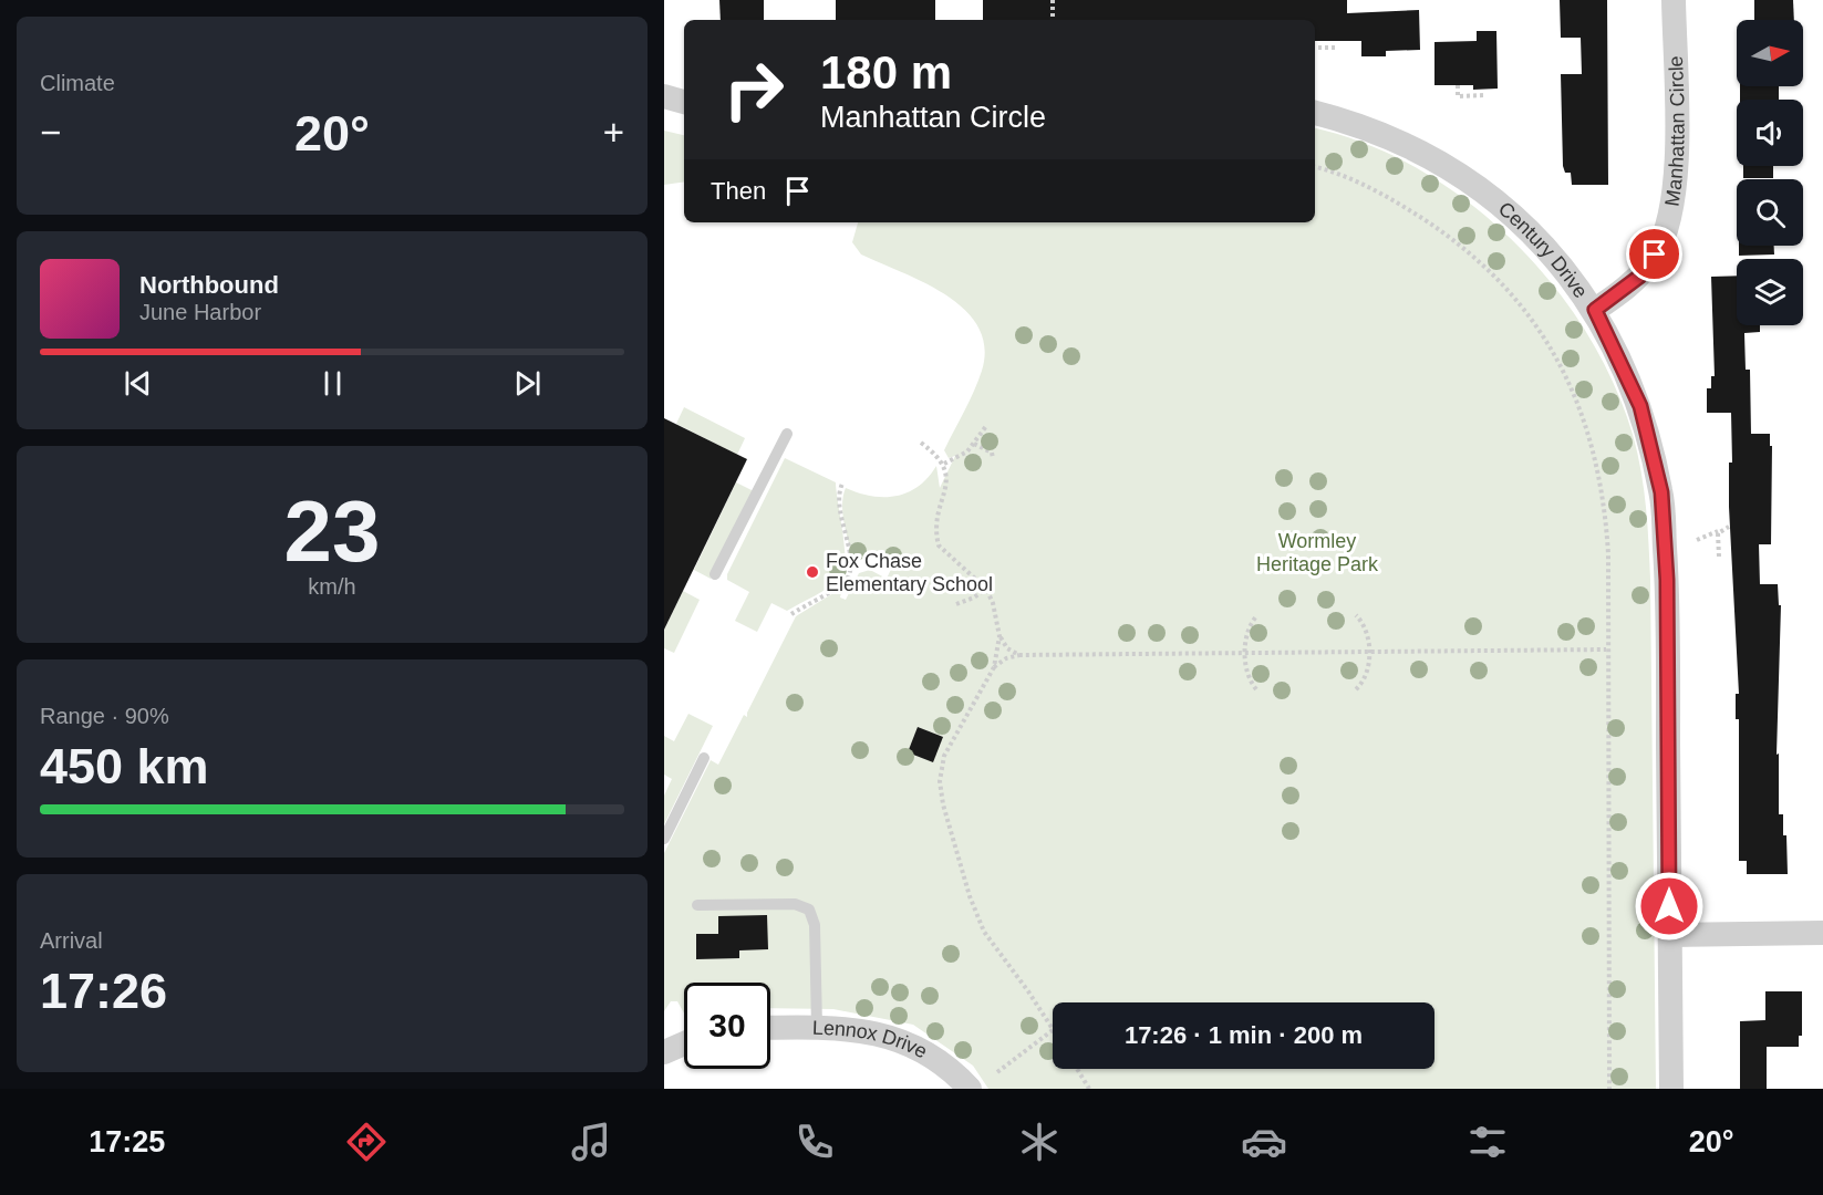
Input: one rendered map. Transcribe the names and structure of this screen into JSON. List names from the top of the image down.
{
  "streets": {
    "street": ["Manhattan Circle", "Century Drive", "Lennox Drive"]
  },
  "crossings": [
    ["Manhattan Circle", "Century Drive"]
  ],
  "parks": ["Wormley Heritage Park"],
  "places": ["Fox Chase Elementary School"],
  "north": "right",
  "page": {
    "tile": [
      "Climate",
      ["23", "km/h"],
      ["Range · 90%", "450 km"],
      ["Arrival", "17:26"]
    ],
    "turn": ["180 m", "Manhattan Circle"],
    "heat": ["−", "20°", "+"],
    "then": "Then",
    "song": ["Northbound", "June Harbor"],
    "limit": "30",
    "trip": "17:26 · 1 min · 200 m",
    "tabs": ["17:25", "20°"]
  }
}
